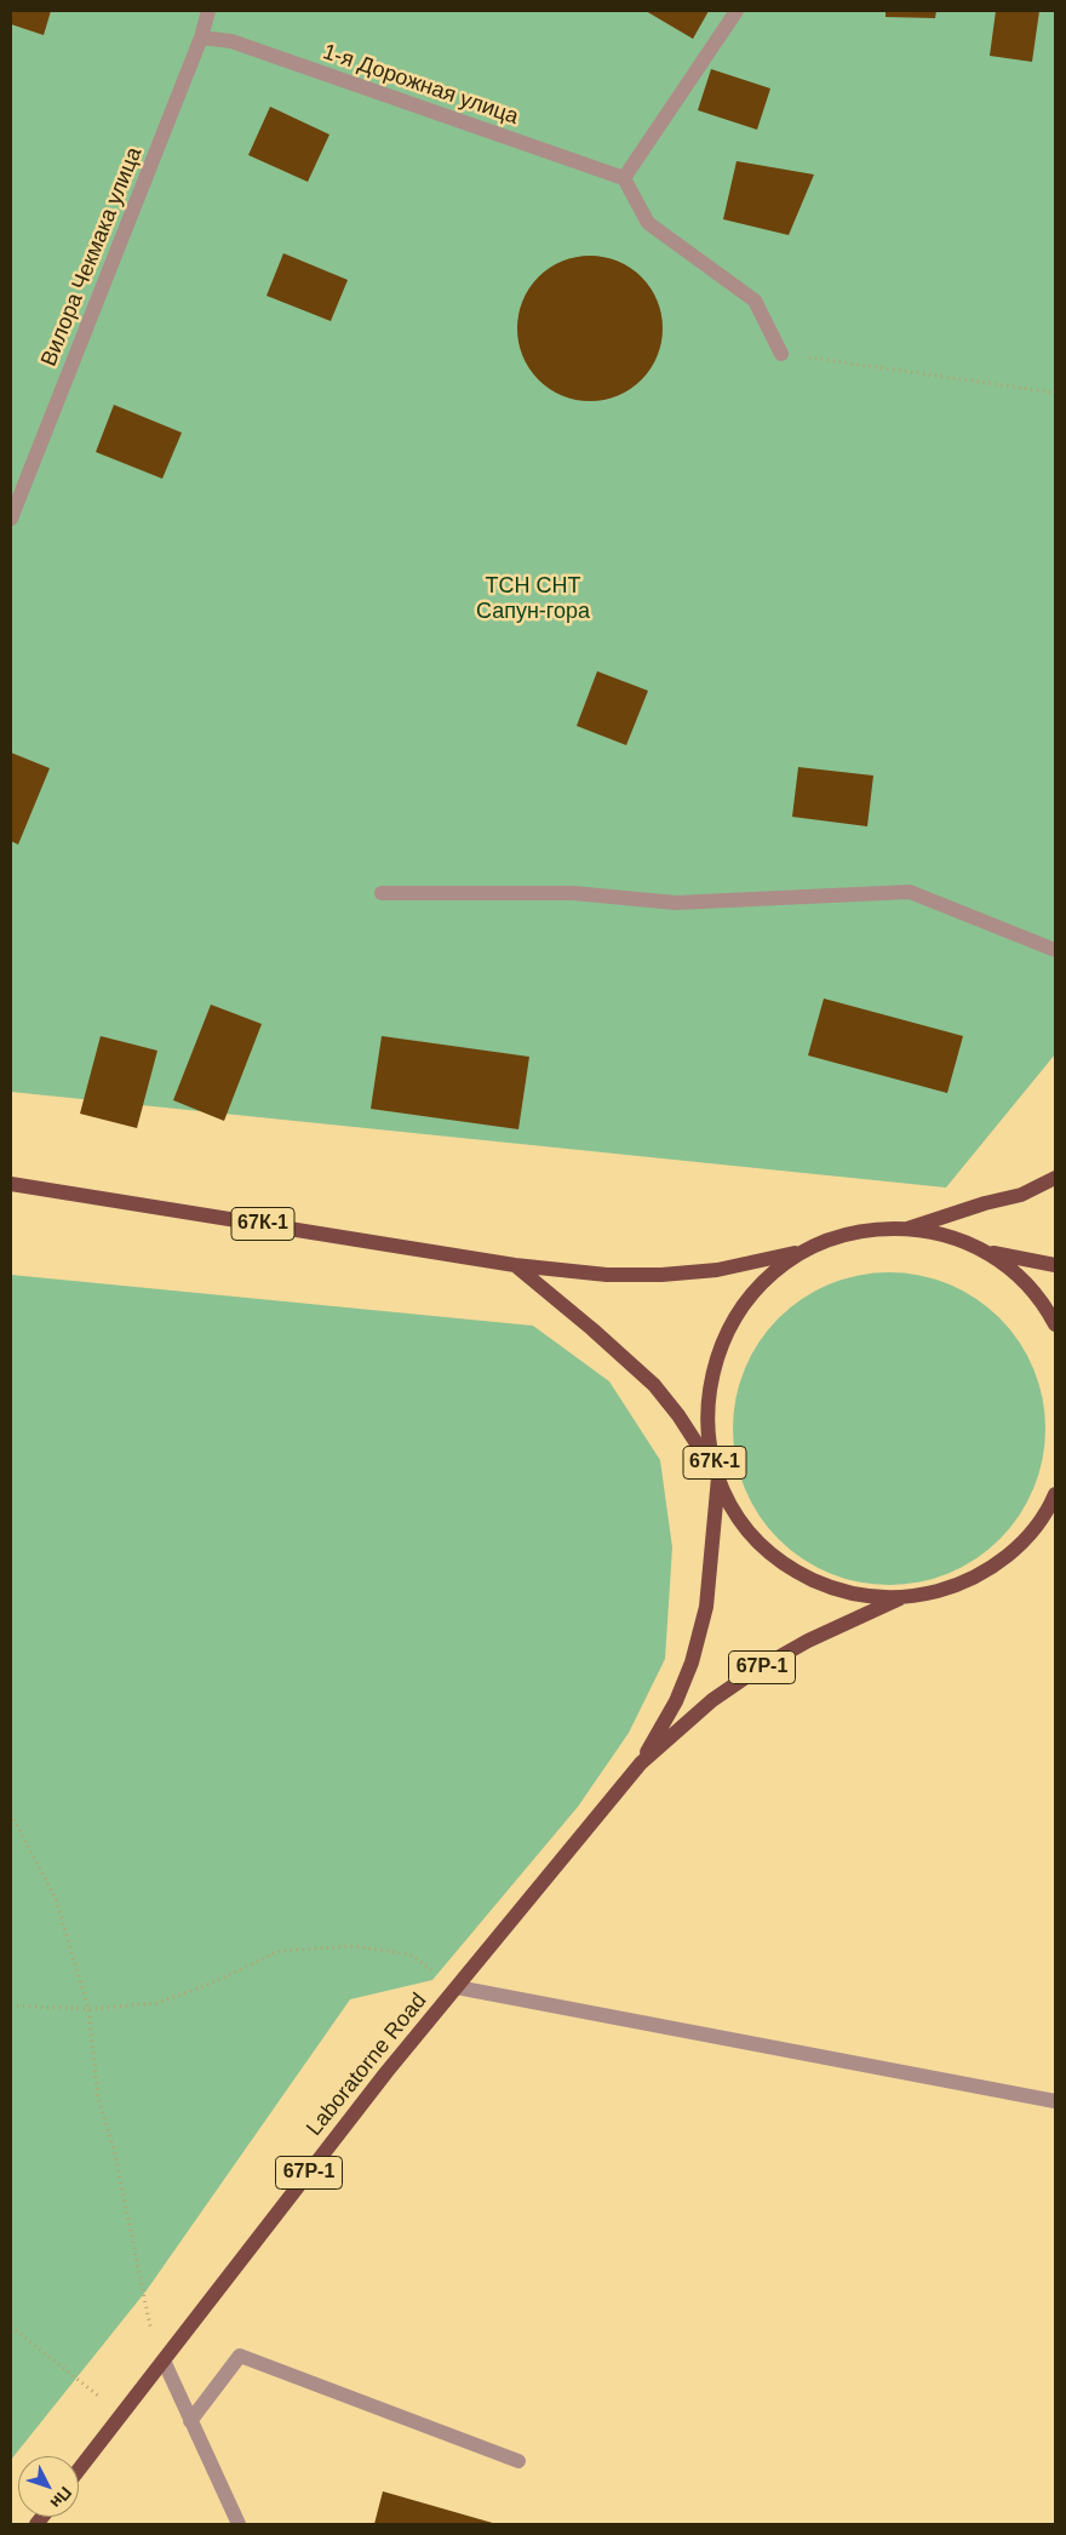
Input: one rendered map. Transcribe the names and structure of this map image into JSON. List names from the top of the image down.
{
  "streets": {
    "main road": ["67К-1", "67Р-1", "Laboratorne Road"],
    "street": ["1-я Дорожная улица", "Вилора Чекмака улица"]
  },
  "crossings": [
    ["1-я Дорожная улица", "Вилора Чекмака улица"],
    ["67К-1", "Laboratorne Road"]
  ],
  "parks": ["ТСН СНТ Сапун-гора"],
  "north": "bottom right"
}
